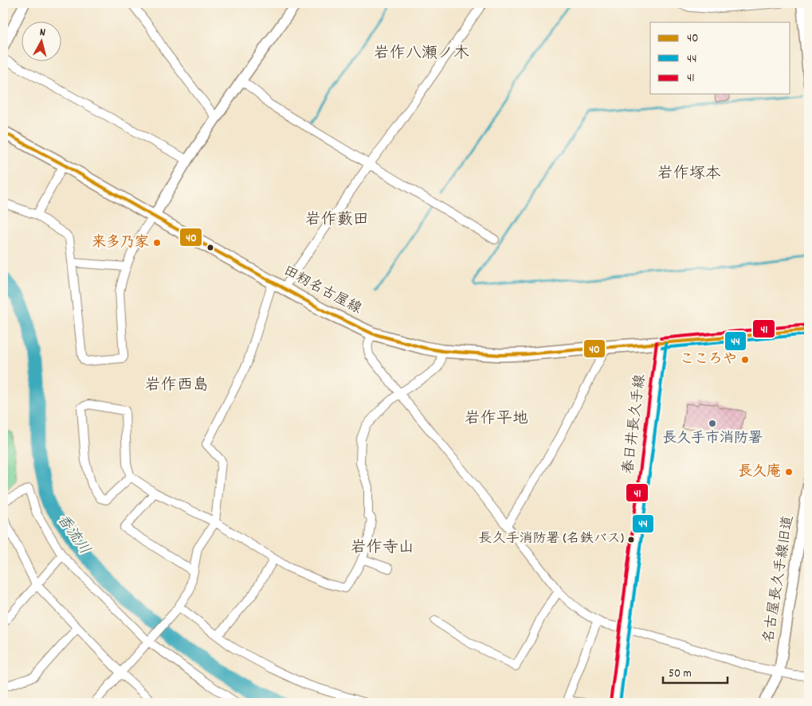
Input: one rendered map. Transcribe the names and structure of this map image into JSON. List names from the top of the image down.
{
  "streets": {
    "main road": ["田籾名古屋線", "春日井長久手線"],
    "street": ["名古屋長久手線旧道"]
  },
  "crossings": [
    ["田籾名古屋線", "春日井長久手線"]
  ],
  "districts": [
    "岩作八瀬ノ木",
    "岩作塚本",
    "岩作藪田",
    "岩作西島",
    "岩作平地",
    "岩作寺山"
  ],
  "water": ["香流川"],
  "places": [
    "来多乃家",
    "こころや",
    "長久手市消防署",
    "長久庵",
    "長久手消防署 (名鉄バス)"
  ],
  "lines": ["transit line 40", "transit line 41", "transit line 44"],
  "legend": ["40", "44", "41"],
  "scale_bar": "50 m",
  "north": "top"
}
